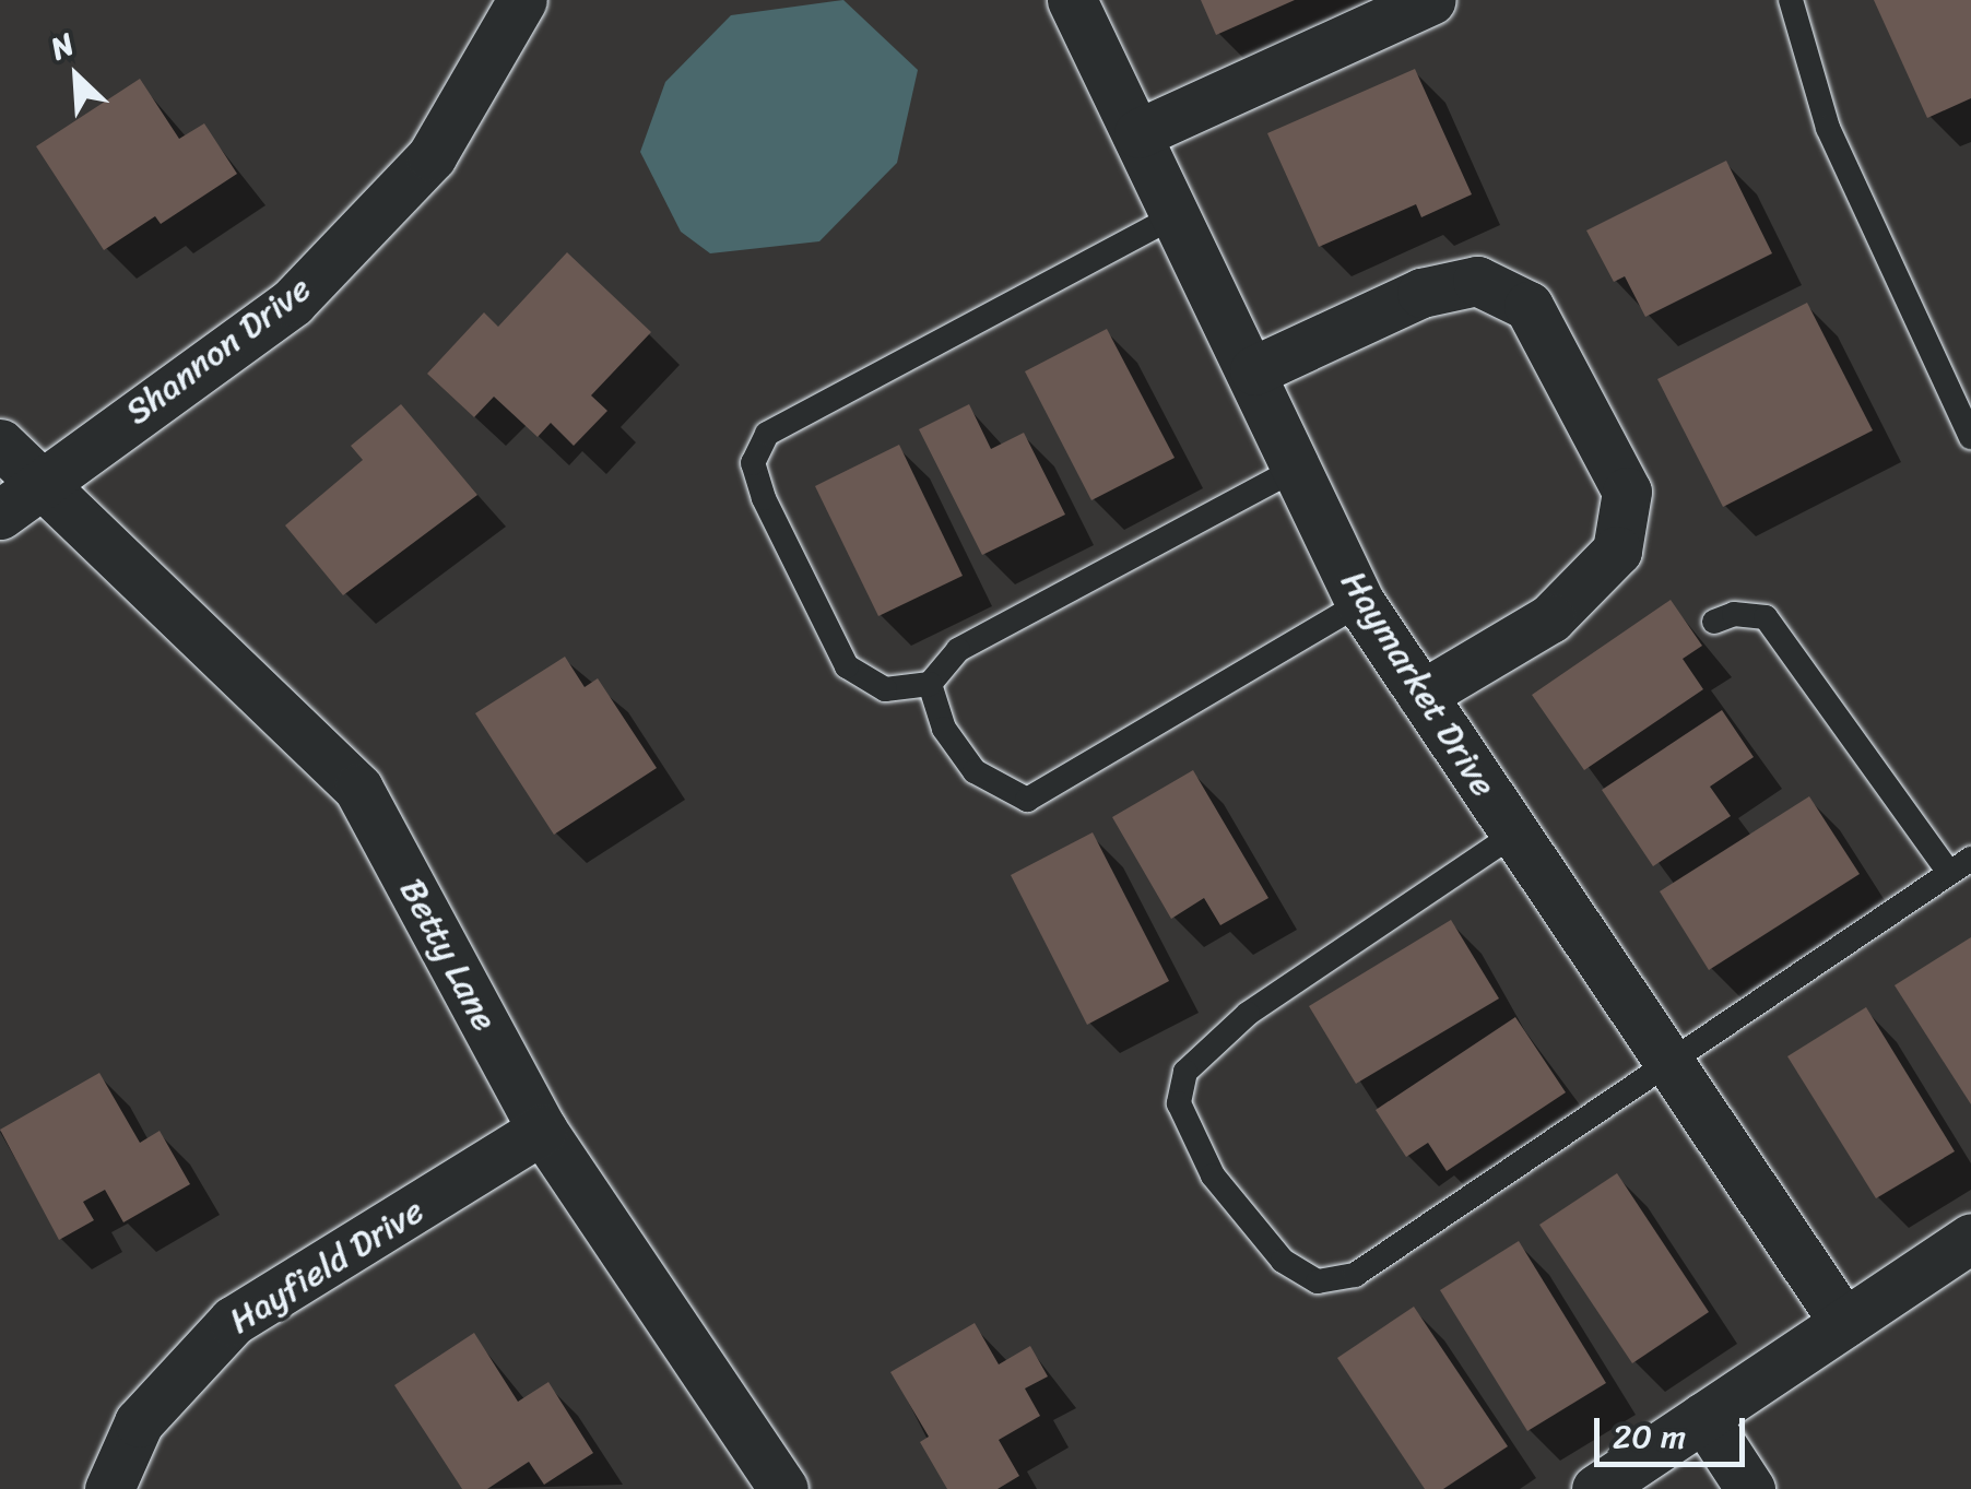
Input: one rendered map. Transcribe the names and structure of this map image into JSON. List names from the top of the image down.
{
  "streets": {
    "street": [
      "Shannon Drive",
      "Haymarket Drive",
      "Betty Lane",
      "Hayfield Drive"
    ]
  },
  "crossings": [
    ["Shannon Drive", "Betty Lane"],
    ["Betty Lane", "Hayfield Drive"]
  ],
  "scale_bar": "20 m",
  "north": "top left"
}
